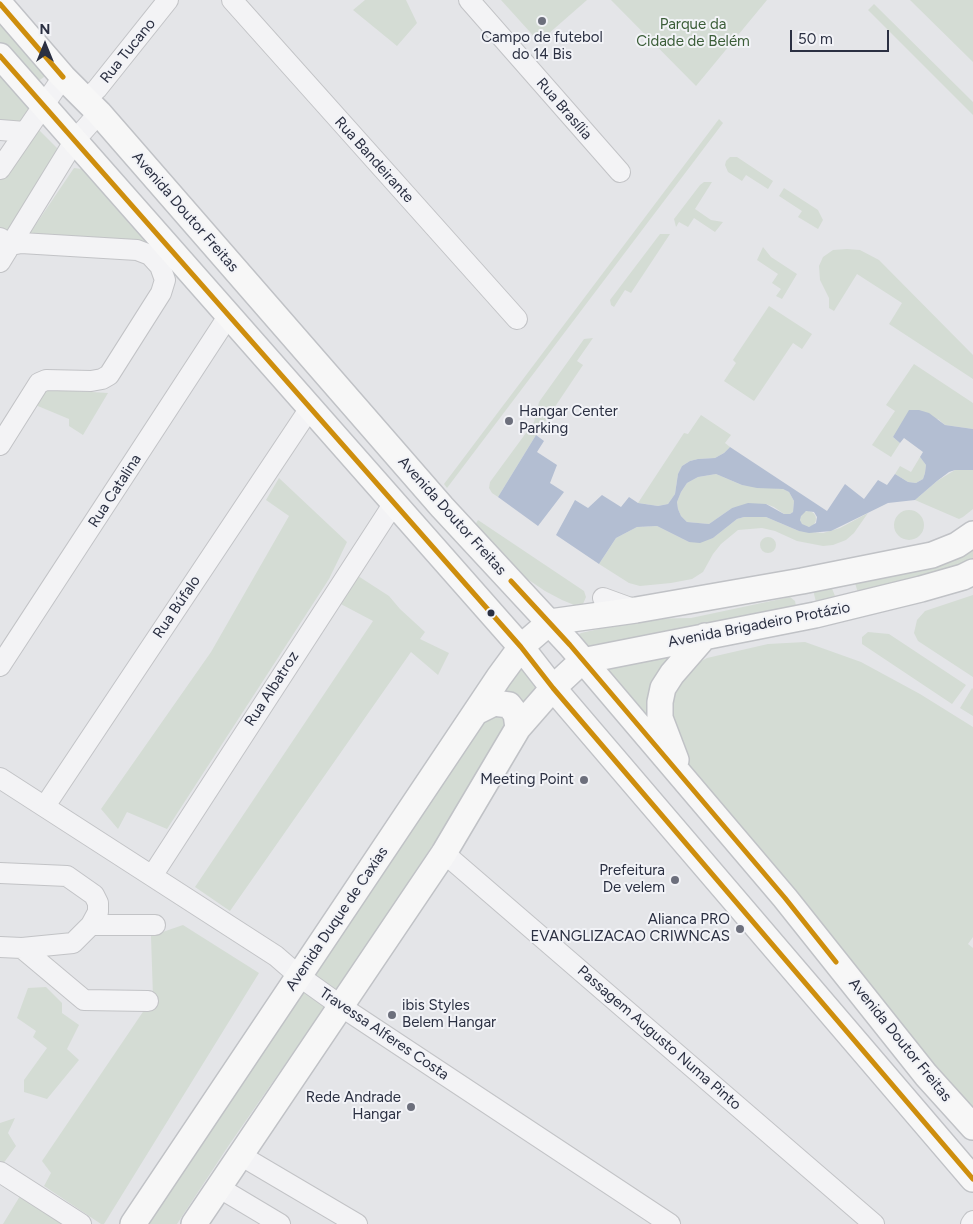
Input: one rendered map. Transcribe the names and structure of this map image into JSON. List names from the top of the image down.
{
  "streets": {
    "main road": ["Avenida Doutor Freitas", "Avenida Brigadeiro Protázio", "Avenida Duque de Caxias"],
    "street": [
      "Rua Tucano",
      "Rua Brasília",
      "Rua Bandeirante",
      "Rua Catalina",
      "Rua Búfalo",
      "Rua Albatroz",
      "Travessa Alferes Costa",
      "Passagem Augusto Numa Pinto"
    ]
  },
  "crossings": [
    ["Rua Tucano", "Avenida Doutor Freitas"],
    ["Avenida Doutor Freitas", "Avenida Brigadeiro Protázio"],
    ["Avenida Doutor Freitas", "Avenida Duque de Caxias"],
    ["Rua Búfalo", "Travessa Alferes Costa"],
    ["Rua Albatroz", "Travessa Alferes Costa"],
    ["Avenida Duque de Caxias", "Travessa Alferes Costa"]
  ],
  "parks": ["Parque da Cidade de Belém"],
  "places": [
    "Campo de futebol do 14 Bis",
    "Hangar Center Parking",
    "Meeting Point",
    "Prefeitura De velem",
    "Alianca PRO EVANGLIZACAO CRIWNCAS",
    "ibis Styles Belem Hangar",
    "Rede Andrade Hangar"
  ],
  "scale_bar": "50 m",
  "north": "top"
}
